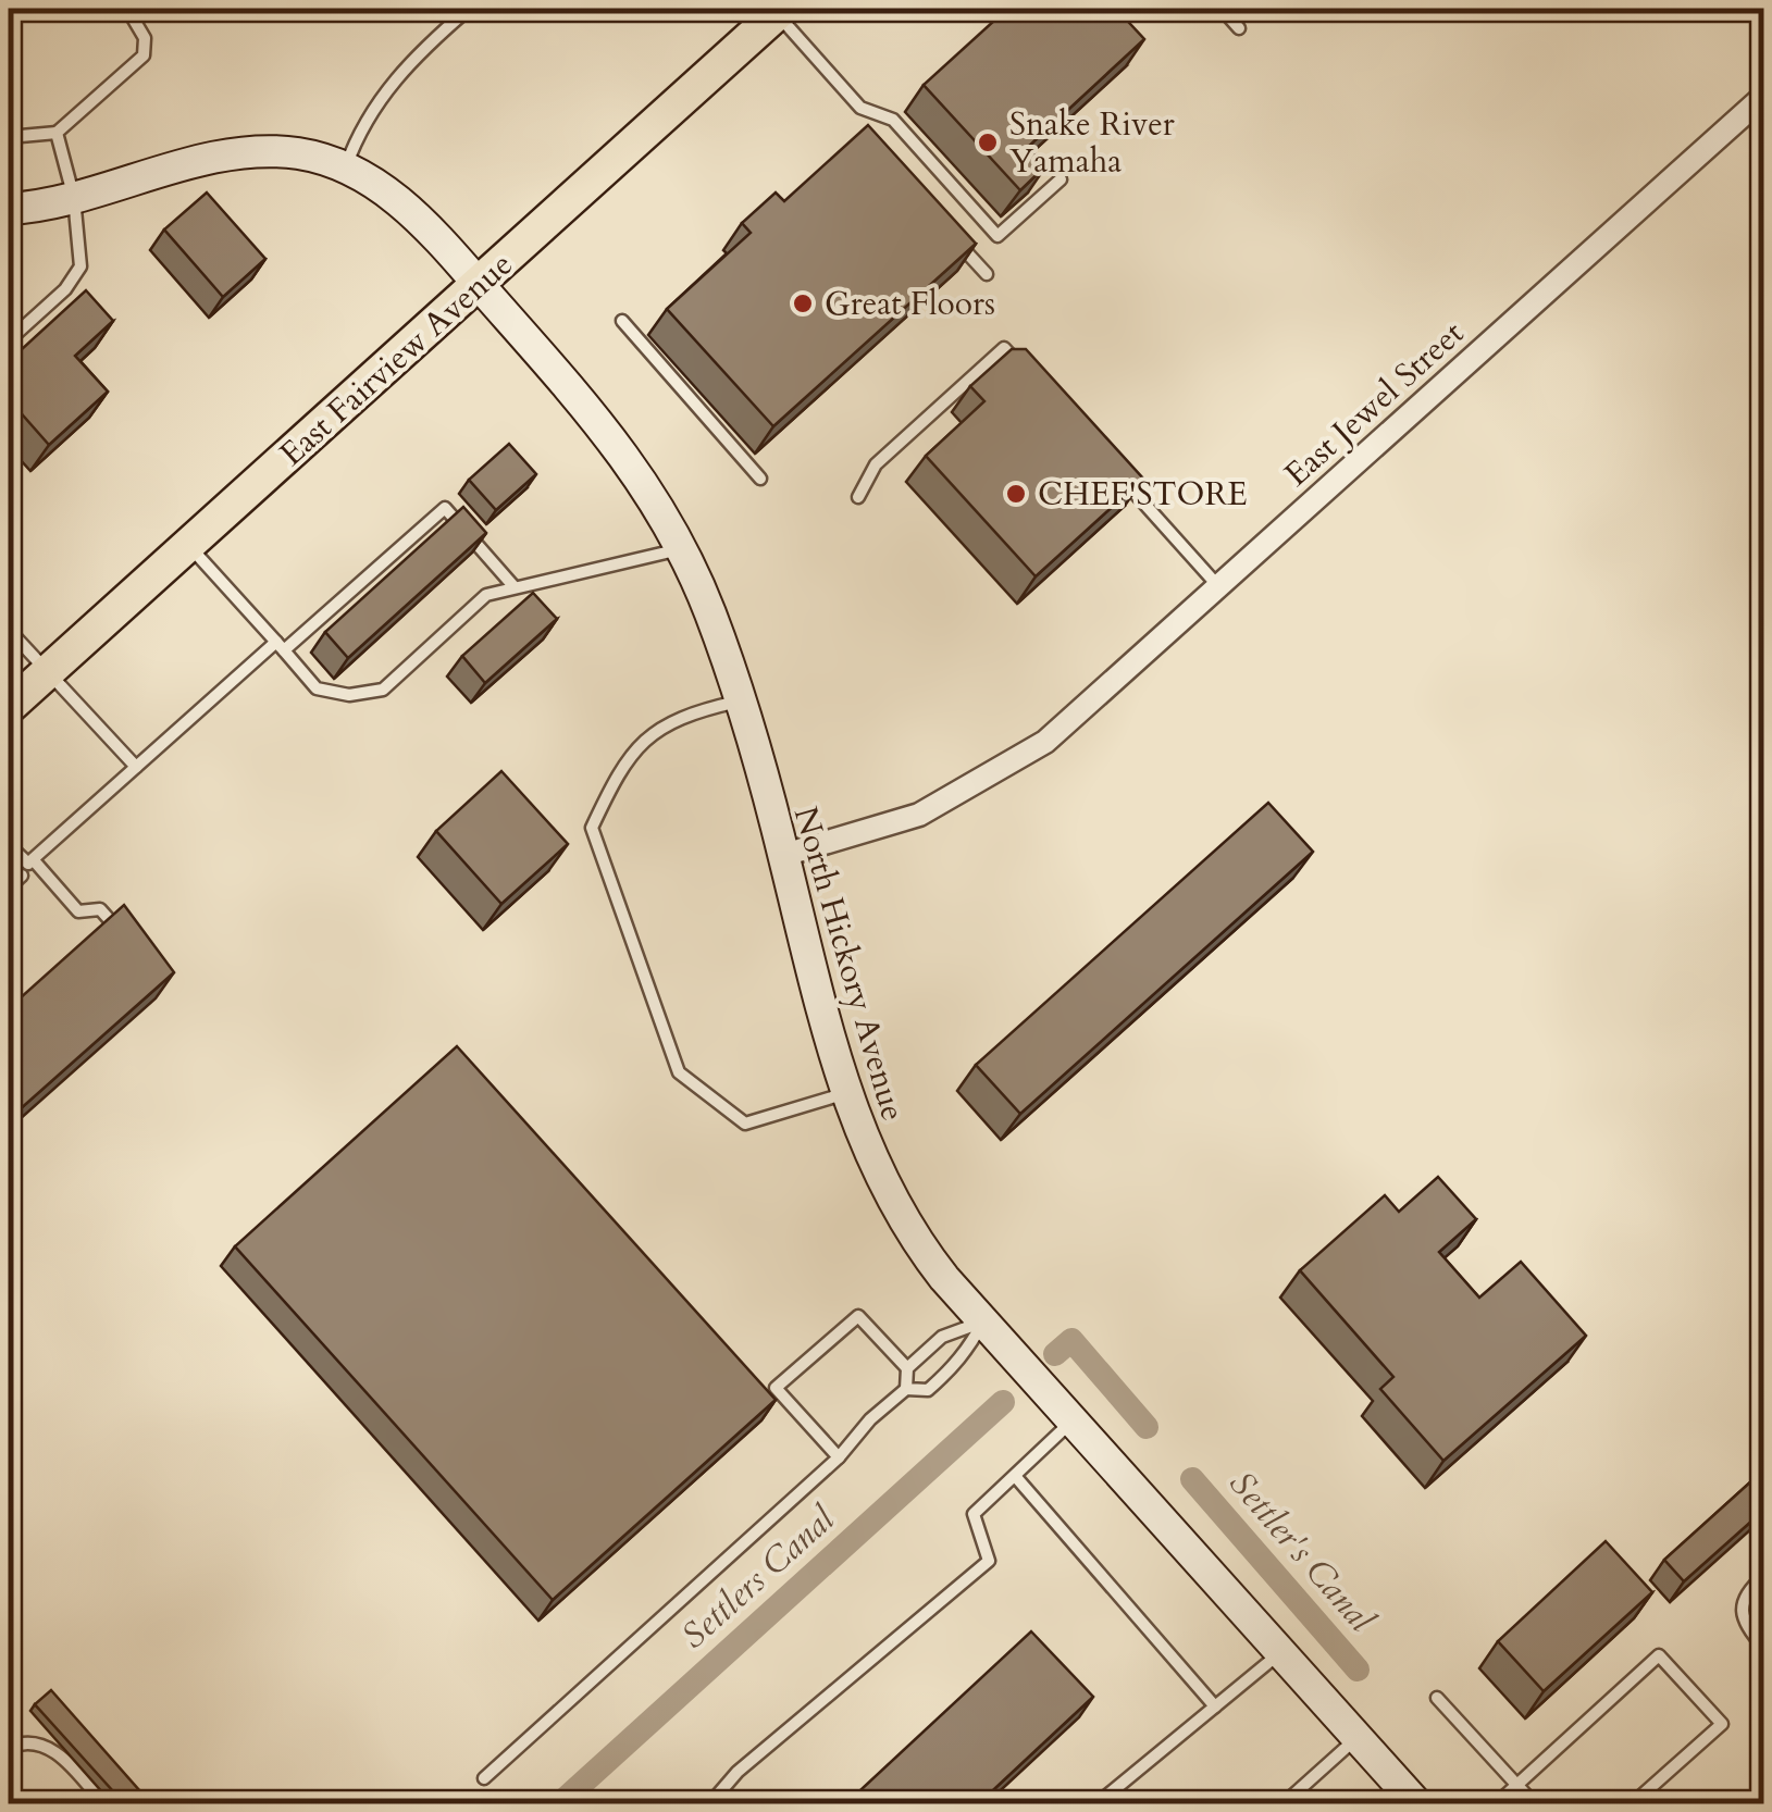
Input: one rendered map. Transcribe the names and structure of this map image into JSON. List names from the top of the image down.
{
  "streets": {
    "main road": ["East Fairview Avenue"],
    "street": ["East Jewel Street", "North Hickory Avenue"]
  },
  "crossings": [
    ["East Fairview Avenue", "North Hickory Avenue"],
    ["East Jewel Street", "North Hickory Avenue"]
  ],
  "water": ["Settler's Canal", "Settlers Canal"],
  "places": ["Snake River Yamaha", "Great Floors", "CHEF'STORE"]
}
